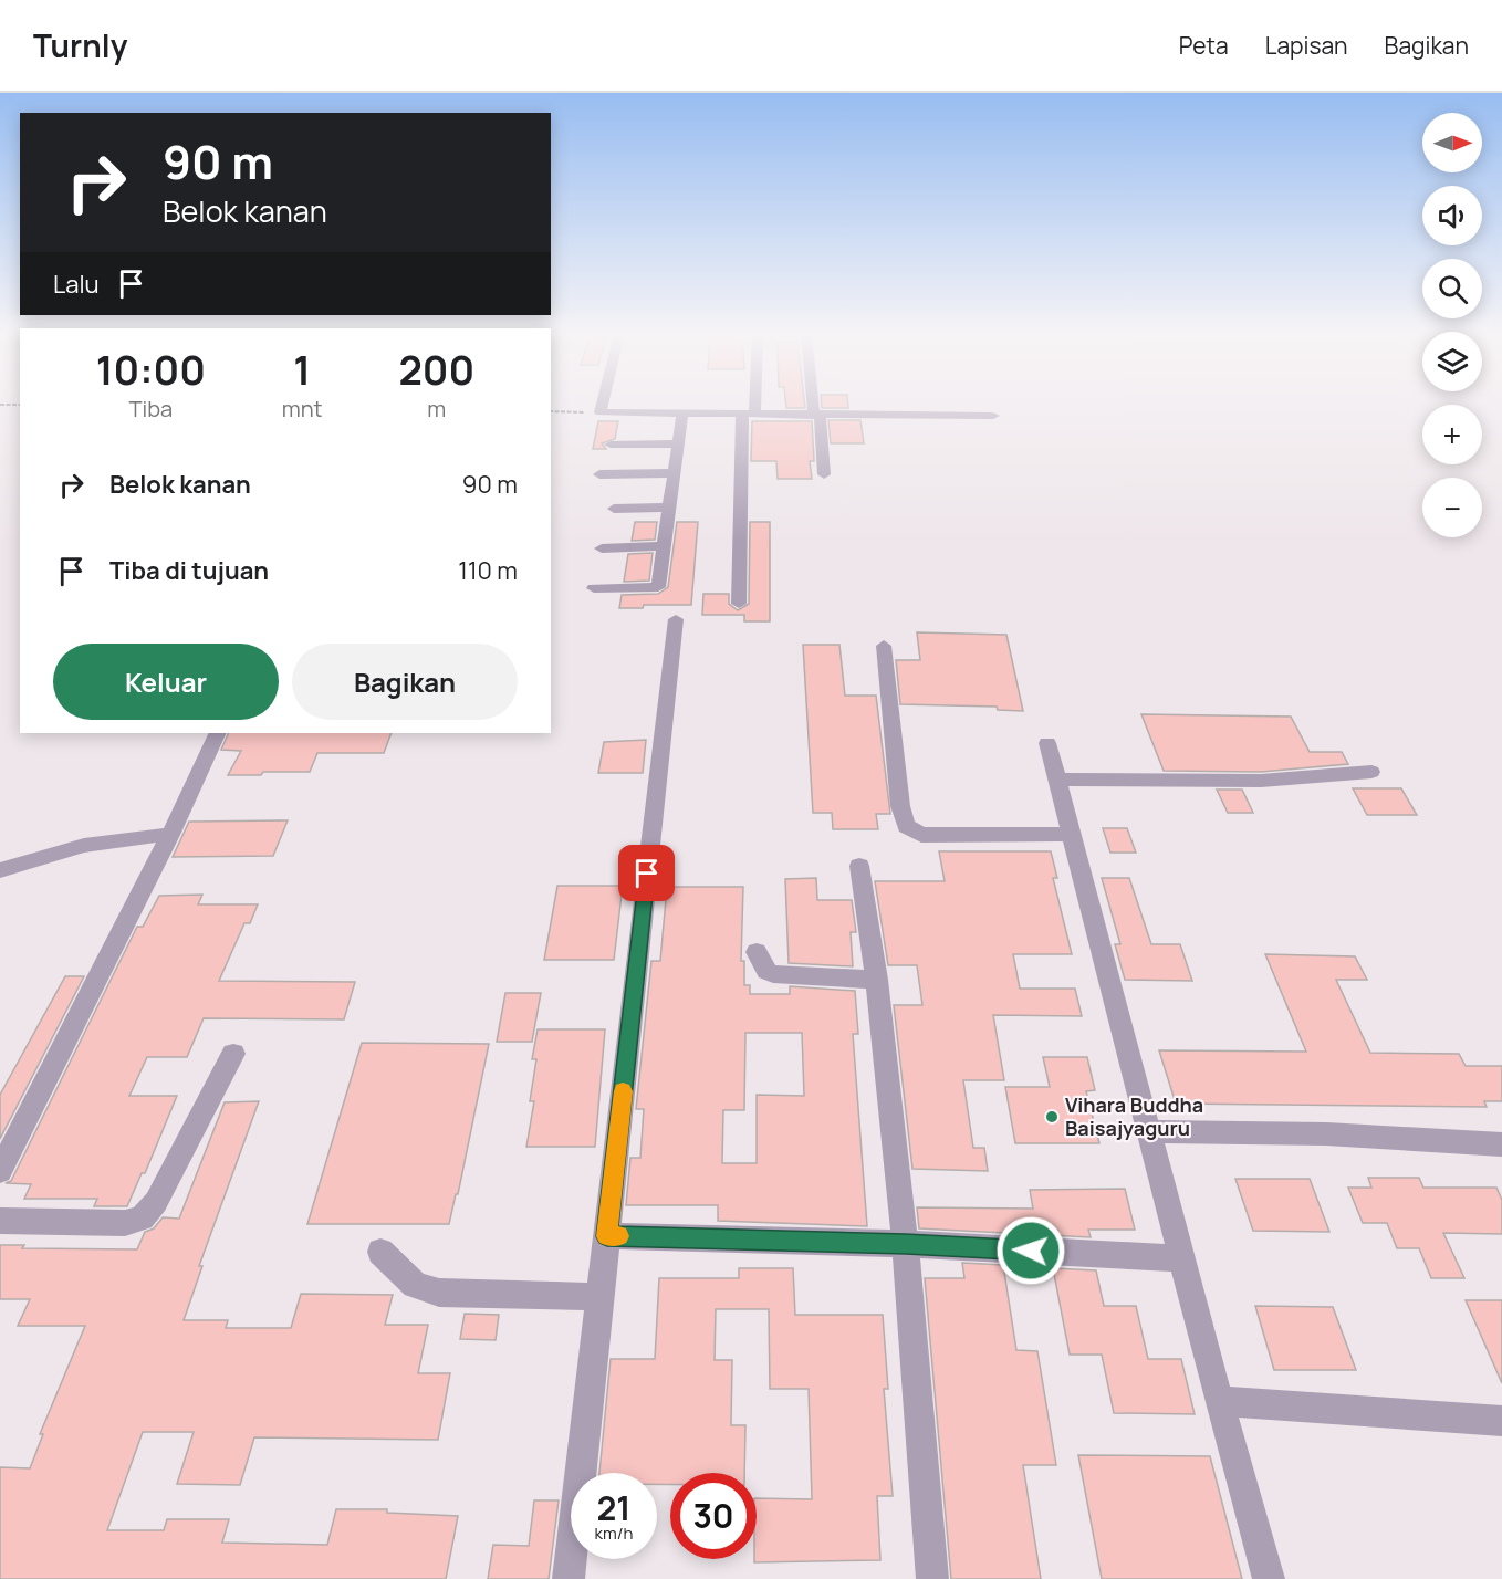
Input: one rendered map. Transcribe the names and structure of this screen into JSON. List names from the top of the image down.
{
  "places": ["Vihara Buddha Baisajyaguru"],
  "north": "right",
  "page": {
    "header": "Turnly",
    "nav": ["Peta", "Lapisan", "Bagikan"],
    "map_buttons": ["+", "−"],
    "turn": ["90 m", "Belok kanan"],
    "then": "Lalu",
    "eta": [
      "10:00",
      "Tiba",
      "1",
      "mnt",
      "200",
      "m"
    ],
    "list": [
      {
        "name": "Belok kanan",
        "value": "90 m"
      },
      {
        "name": "Tiba di tujuan",
        "value": "110 m"
      }
    ],
    "buttons": ["Keluar", "Bagikan"],
    "speed": "21 km/h",
    "limit": "30"
  }
}
